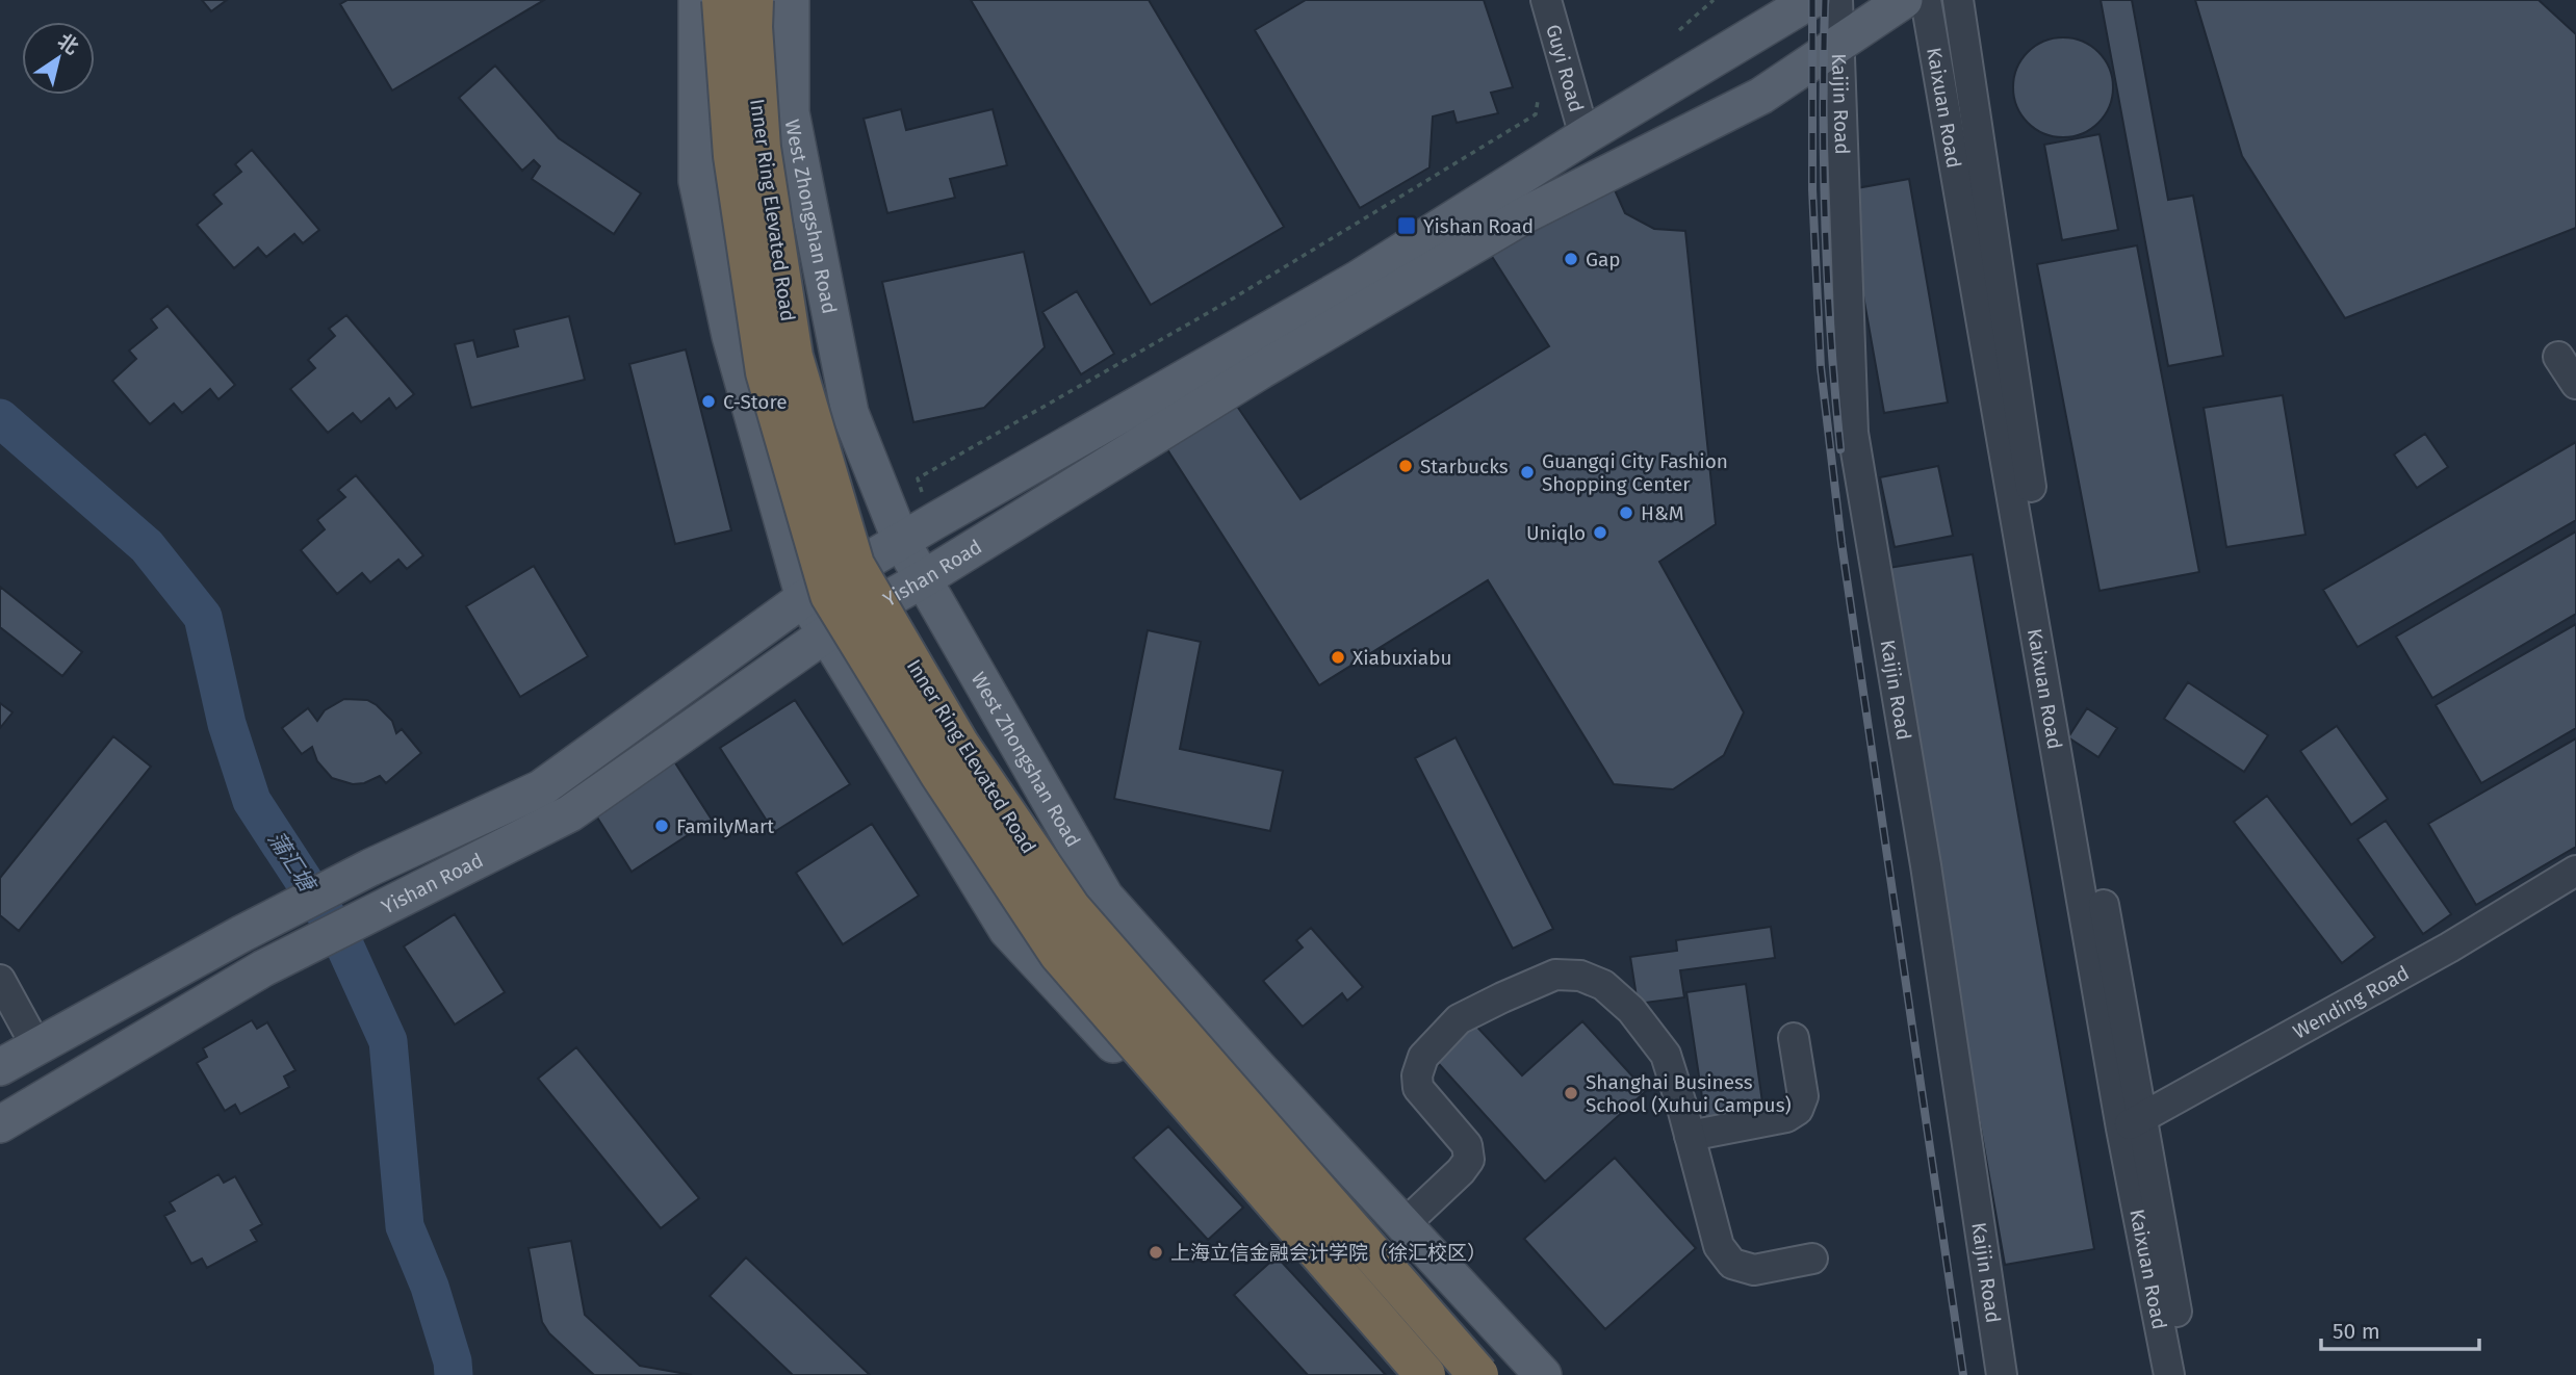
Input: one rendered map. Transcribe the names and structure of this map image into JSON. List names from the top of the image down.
{
  "streets": {
    "highway": ["Inner Ring Elevated Road"],
    "main road": ["West Zhongshan Road", "Yishan Road"],
    "street": [
      "Guyi Road",
      "Kaijin Road",
      "Kaixuan Road",
      "Wending Road"
    ]
  },
  "crossings": [
    ["Guyi Road", "Yishan Road"],
    ["Kaijin Road", "Yishan Road"],
    ["Kaixuan Road", "Wending Road"],
    ["West Zhongshan Road", "Yishan Road"]
  ],
  "water": ["蒲汇塘"],
  "places": {
    "transit": ["Yishan Road"],
    "other": [
      "Gap",
      "C-Store",
      "Starbucks",
      "Guangqi City Fashion Shopping Center",
      "H&M",
      "Uniqlo",
      "Xiabuxiabu",
      "FamilyMart",
      "Shanghai Business School (Xuhui Campus)",
      "上海立信金融会计学院（徐汇校区）"
    ]
  },
  "scale_bar": "50 m",
  "north": "top right"
}
